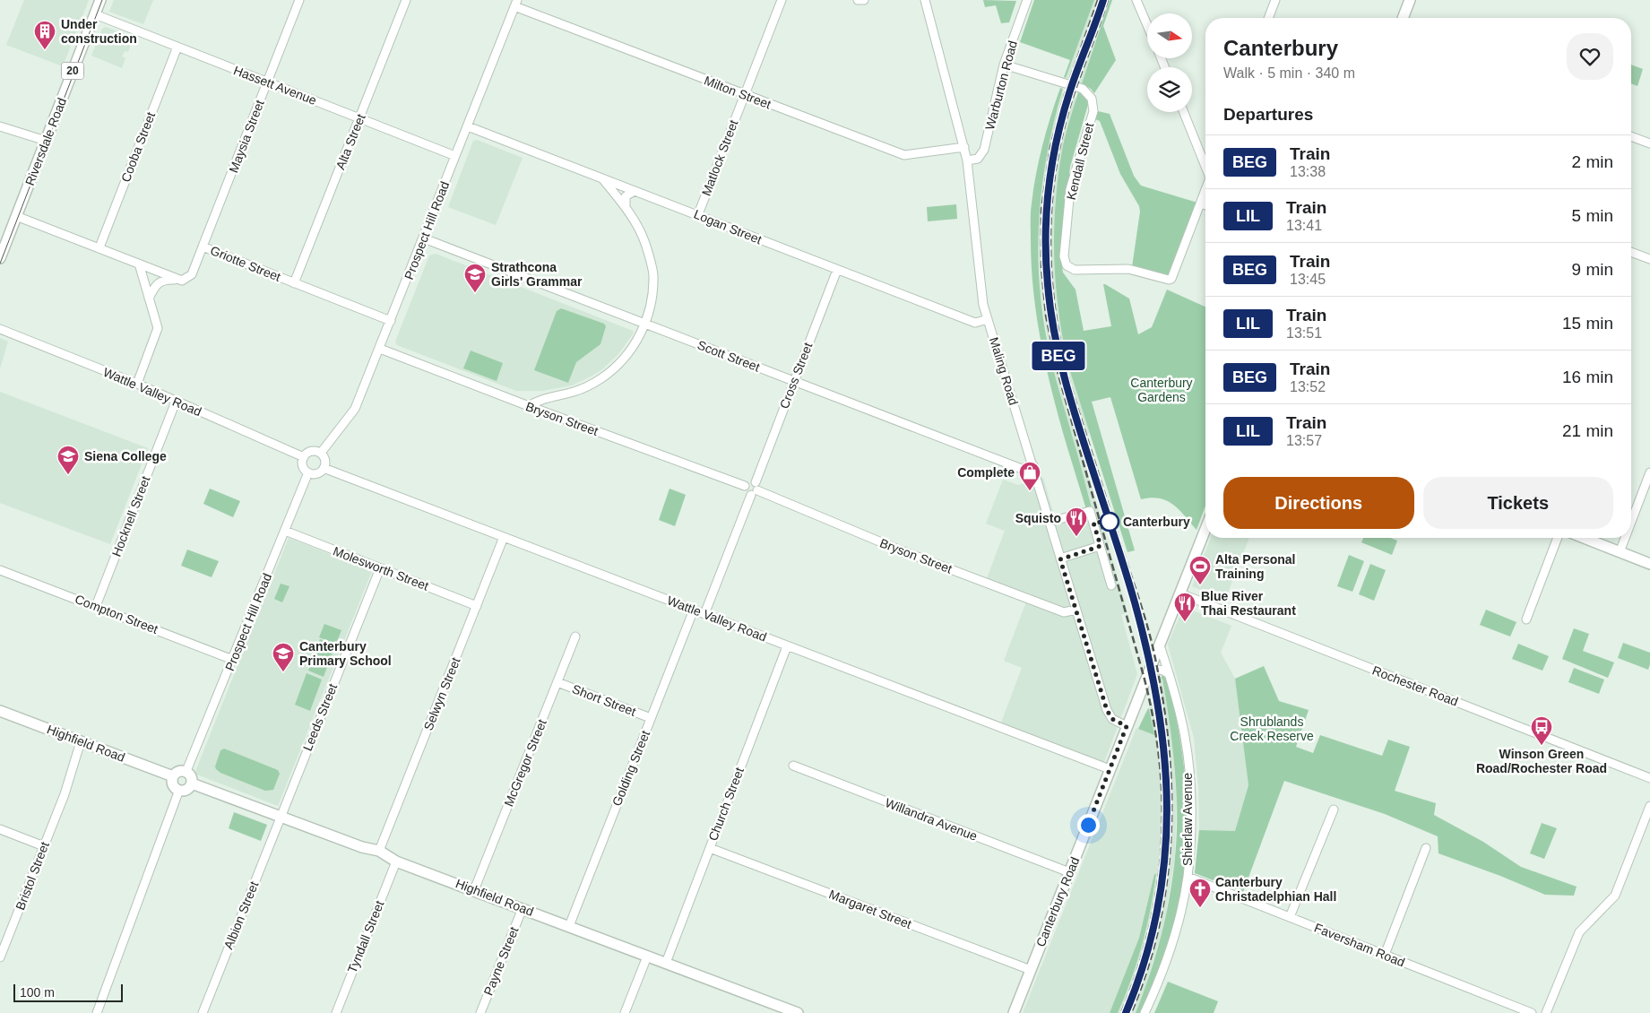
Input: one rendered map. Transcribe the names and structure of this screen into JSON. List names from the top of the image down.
{
  "streets": {
    "main road": [
      "20",
      "Riversdale Road",
      "Highfield Road",
      "Canterbury Road"
    ],
    "street": [
      "Hassett Avenue",
      "Warburton Road",
      "Milton Street",
      "Maysia Street",
      "Alta Street",
      "Cooba Street",
      "Matlock Street",
      "Kendall Street",
      "Logan Street",
      "Prospect Hill Road",
      "Griotte Street",
      "Scott Street",
      "Maling Road",
      "Cross Street",
      "Wattle Valley Road",
      "Bryson Street",
      "Hocknell Street",
      "Molesworth Street",
      "Compton Street",
      "Rochester Road",
      "Selwyn Street",
      "Short Street",
      "Leeds Street",
      "McGregor Street",
      "Golding Street",
      "Church Street",
      "Willandra Avenue",
      "Shierlaw Avenue",
      "Bristol Street",
      "Margaret Street",
      "Albion Street",
      "Tyndall Street",
      "Faversham Road",
      "Payne Street"
    ]
  },
  "crossings": [
    ["Hassett Avenue", "Maysia Street"],
    ["Hassett Avenue", "Riversdale Road"],
    ["Hassett Avenue", "Alta Street"],
    ["Hassett Avenue", "Cooba Street"],
    ["Hassett Avenue", "Prospect Hill Road"],
    ["Warburton Road", "Kendall Street"],
    ["Warburton Road", "Maling Road"],
    ["Milton Street", "Matlock Street"],
    ["Milton Street", "Prospect Hill Road"],
    ["Milton Street", "Maling Road"],
    ["Maysia Street", "Griotte Street"],
    ["Alta Street", "Griotte Street"],
    ["Matlock Street", "Logan Street"],
    ["Logan Street", "Prospect Hill Road"],
    ["Logan Street", "Maling Road"],
    ["Logan Street", "Cross Street"],
    ["Prospect Hill Road", "Griotte Street"],
    ["Prospect Hill Road", "Scott Street"],
    ["Prospect Hill Road", "Wattle Valley Road"],
    ["Prospect Hill Road", "Bryson Street"],
    ["Prospect Hill Road", "Molesworth Street"],
    ["Prospect Hill Road", "Compton Street"],
    ["Prospect Hill Road", "Highfield Road"],
    ["Scott Street", "Maling Road"],
    ["Scott Street", "Cross Street"],
    ["Maling Road", "Bryson Street"],
    ["Maling Road", "Canterbury Road"],
    ["Cross Street", "Bryson Street"],
    ["Wattle Valley Road", "Hocknell Street"],
    ["Wattle Valley Road", "Selwyn Street"],
    ["Wattle Valley Road", "Golding Street"],
    ["Wattle Valley Road", "Church Street"],
    ["Wattle Valley Road", "Canterbury Road"],
    ["Hocknell Street", "Compton Street"],
    ["Molesworth Street", "Selwyn Street"],
    ["Molesworth Street", "Leeds Street"],
    ["Rochester Road", "Canterbury Road"],
    ["Selwyn Street", "Highfield Road"],
    ["Short Street", "McGregor Street"],
    ["Short Street", "Golding Street"],
    ["Leeds Street", "Highfield Road"],
    ["Leeds Street", "Albion Street"],
    ["Highfield Road", "McGregor Street"],
    ["Highfield Road", "Golding Street"],
    ["Highfield Road", "Church Street"],
    ["Highfield Road", "Bristol Street"],
    ["Highfield Road", "Albion Street"],
    ["Highfield Road", "Tyndall Street"],
    ["Highfield Road", "Payne Street"],
    ["Church Street", "Margaret Street"],
    ["Willandra Avenue", "Canterbury Road"],
    ["Shierlaw Avenue", "Canterbury Road"],
    ["Shierlaw Avenue", "Faversham Road"],
    ["Canterbury Road", "Margaret Street"]
  ],
  "parks": ["Canterbury Gardens", "Shrublands Creek Reserve"],
  "places": {
    "building": ["Under construction"],
    "school or university": ["Strathcona Girls' Grammar", "Siena College", "Canterbury Primary School"],
    "shop": ["Complete"],
    "other": ["Canterbury"],
    "restaurant": ["Squisto", "Blue River Thai Restaurant"],
    "sports": ["Alta Personal Training"],
    "bus stop": ["Winson Green Road/Rochester Road"],
    "church": ["Canterbury Christadelphian Hall"]
  },
  "scale_bar": "100 m",
  "north": "right",
  "page": {
    "on_map": "BEG",
    "heading": [
      ["Canterbury", "Walk · 5 min · 340 m"],
      "Departures"
    ],
    "list": [
      {
        "mark": "BEG",
        "name": "Train",
        "note": "13:38",
        "value": "2 min"
      },
      {
        "mark": "LIL",
        "name": "Train",
        "note": "13:41",
        "value": "5 min"
      },
      {
        "mark": "BEG",
        "name": "Train",
        "note": "13:45",
        "value": "9 min"
      },
      {
        "mark": "LIL",
        "name": "Train",
        "note": "13:51",
        "value": "15 min"
      },
      {
        "mark": "BEG",
        "name": "Train",
        "note": "13:52",
        "value": "16 min"
      },
      {
        "mark": "LIL",
        "name": "Train",
        "note": "13:57",
        "value": "21 min"
      }
    ],
    "buttons": ["Directions", "Tickets"],
    "scale": "100 m"
  }
}
